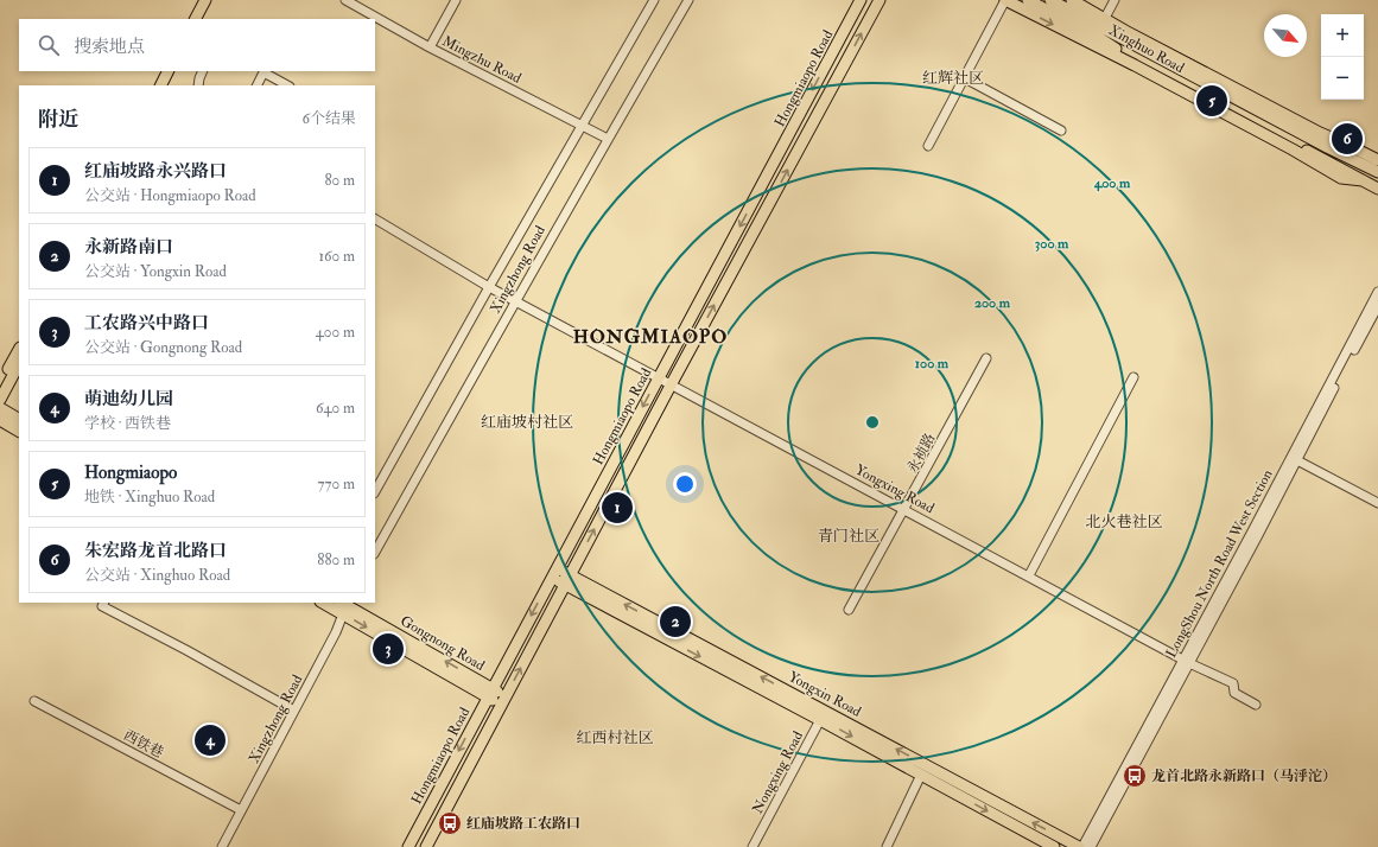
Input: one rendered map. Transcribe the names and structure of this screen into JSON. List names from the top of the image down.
{
  "streets": {
    "main road": [
      "Xinghuo Road",
      "Hongmiaopo Road",
      "Gongnong Road",
      "Yongxin Road"
    ],
    "street": [
      "Mingzhu Road",
      "Xingzhong Road",
      "永祯路",
      "Yongxing Road",
      "LongShou North Road West Section",
      "西铁巷",
      "Nongxing Road"
    ]
  },
  "crossings": [
    ["Mingzhu Road", "Xingzhong Road"],
    ["Hongmiaopo Road", "Yongxing Road"],
    ["Hongmiaopo Road", "Gongnong Road"],
    ["Hongmiaopo Road", "Yongxin Road"],
    ["Xingzhong Road", "Yongxing Road"],
    ["Xingzhong Road", "Gongnong Road"],
    ["Xingzhong Road", "西铁巷"],
    ["永祯路", "Yongxing Road"],
    ["Yongxing Road", "LongShou North Road West Section"],
    ["Yongxin Road", "Nongxing Road"]
  ],
  "districts": [
    "红辉社区",
    "HONGMIAOPO",
    "红庙坡村社区",
    "北火巷社区",
    "青门社区",
    "红西村社区"
  ],
  "places": {
    "bus stop": ["龙首北路永新路口（马泘沱）", "红庙坡路工农路口"]
  },
  "north": "bottom right",
  "page": {
    "map_buttons": ["+", "−"],
    "search": "搜索地点",
    "pins": [
      "5",
      "6",
      "1",
      "2",
      "3",
      "4"
    ],
    "heading": ["附近", "6个结果"],
    "list": [
      {
        "mark": "1",
        "name": "红庙坡路永兴路口",
        "note": "公交站 · Hongmiaopo Road",
        "value": "80 m"
      },
      {
        "mark": "2",
        "name": "永新路南口",
        "note": "公交站 · Yongxin Road",
        "value": "160 m"
      },
      {
        "mark": "3",
        "name": "工农路兴中路口",
        "note": "公交站 · Gongnong Road",
        "value": "400 m"
      },
      {
        "mark": "4",
        "name": "萌迪幼儿园",
        "note": "学校 · 西铁巷",
        "value": "640 m"
      },
      {
        "mark": "5",
        "name": "Hongmiaopo",
        "note": "地铁 · Xinghuo Road",
        "value": "770 m"
      },
      {
        "mark": "6",
        "name": "朱宏路龙首北路口",
        "note": "公交站 · Xinghuo Road",
        "value": "880 m"
      }
    ]
  },
  "rings": [
    "400 m",
    "300 m",
    "200 m",
    "100 m"
  ]
}
